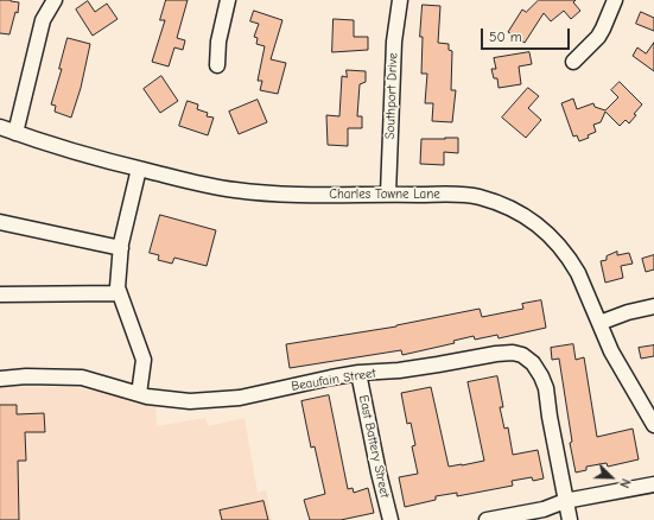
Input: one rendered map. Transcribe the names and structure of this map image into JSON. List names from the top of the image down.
{
  "streets": {
    "street": [
      "Southport Drive",
      "Charles Towne Lane",
      "Beaufain Street",
      "East Battery Street"
    ]
  },
  "crossings": [
    ["Southport Drive", "Charles Towne Lane"],
    ["Beaufain Street", "East Battery Street"]
  ],
  "scale_bar": "50 m",
  "north": "bottom right"
}
